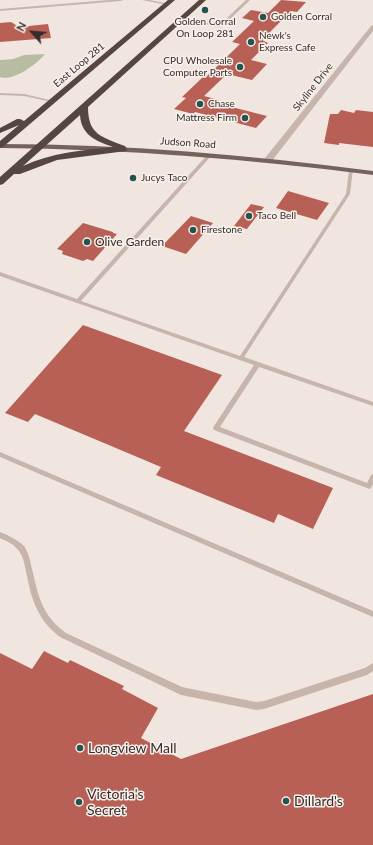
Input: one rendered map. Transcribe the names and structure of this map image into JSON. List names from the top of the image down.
{
  "streets": {
    "highway": ["East Loop 281"],
    "main road": ["Judson Road"],
    "street": ["Skyline Drive"]
  },
  "crossings": [
    ["East Loop 281", "Judson Road"],
    ["Skyline Drive", "Judson Road"]
  ],
  "places": [
    "Golden Corral On Loop 281",
    "Golden Corral",
    "Newk's Express Cafe",
    "CPU Wholesale Computer Parts",
    "Chase",
    "Mattress Firm",
    "Jucys Taco",
    "Taco Bell",
    "Firestone",
    "Olive Garden",
    "Longview Mall",
    "Dillard's",
    "Victoria's Secret"
  ],
  "north": "top left"
}
